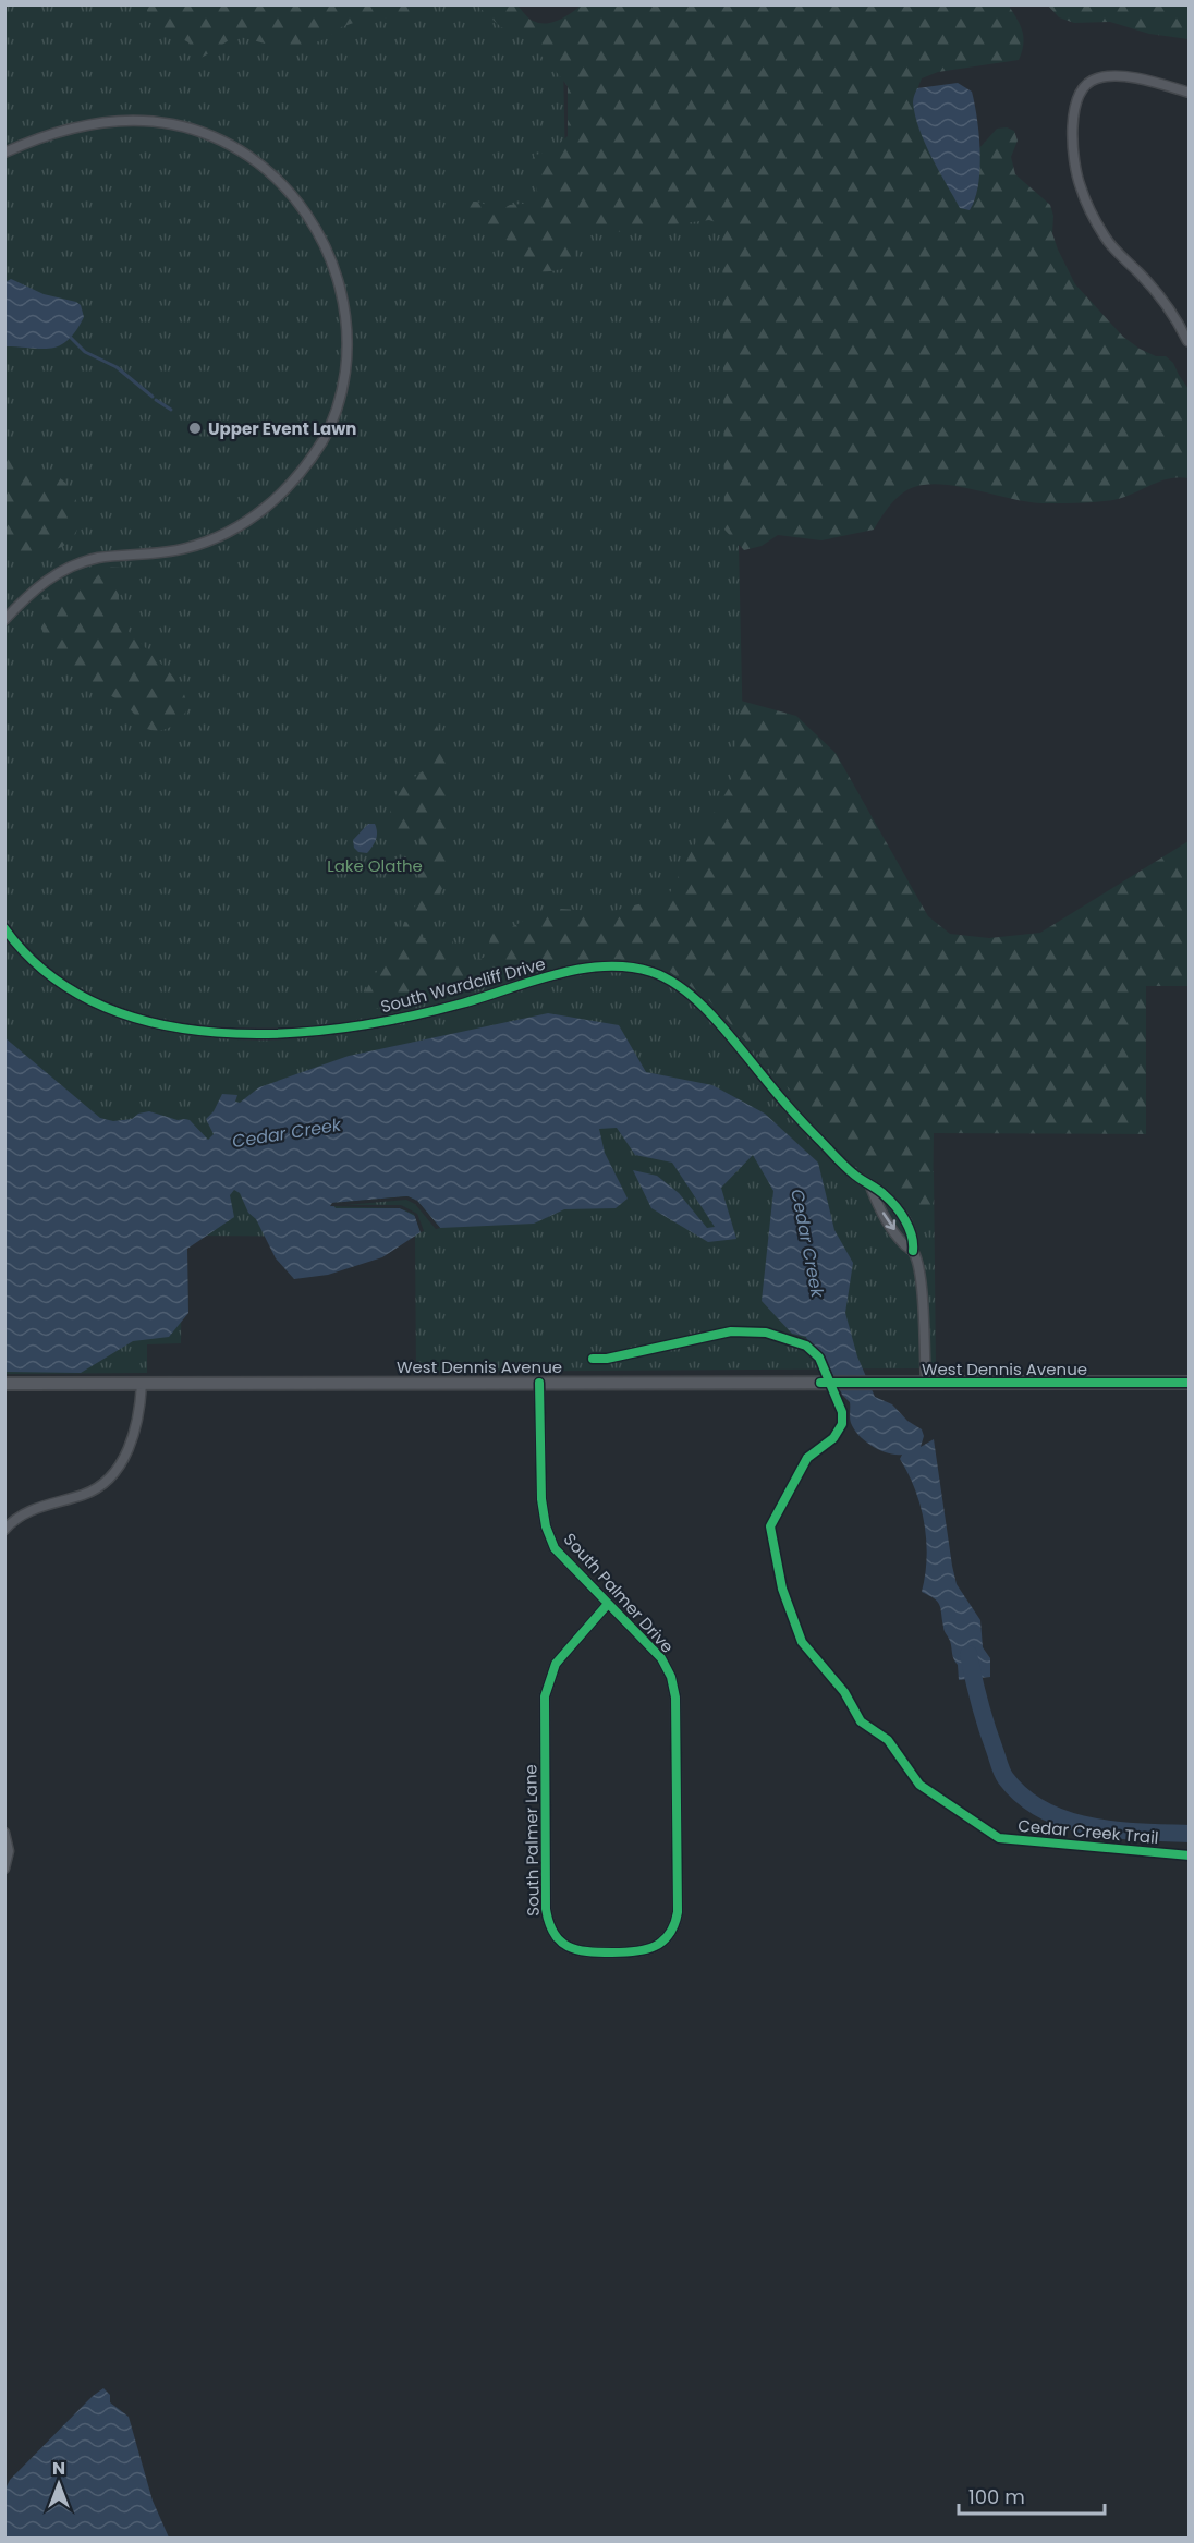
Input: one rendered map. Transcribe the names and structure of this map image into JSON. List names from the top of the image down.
{
  "streets": {
    "street": [
      "South Wardcliff Drive",
      "West Dennis Avenue",
      "South Palmer Drive",
      "South Palmer Lane"
    ],
    "cycle path": ["Cedar Creek Trail"]
  },
  "crossings": [
    ["South Wardcliff Drive", "West Dennis Avenue"],
    ["West Dennis Avenue", "South Palmer Drive"],
    ["South Palmer Drive", "South Palmer Lane"]
  ],
  "water": ["Cedar Creek"],
  "parks": ["Lake Olathe"],
  "places": ["Upper Event Lawn"],
  "scale_bar": "100 m",
  "north": "top"
}
